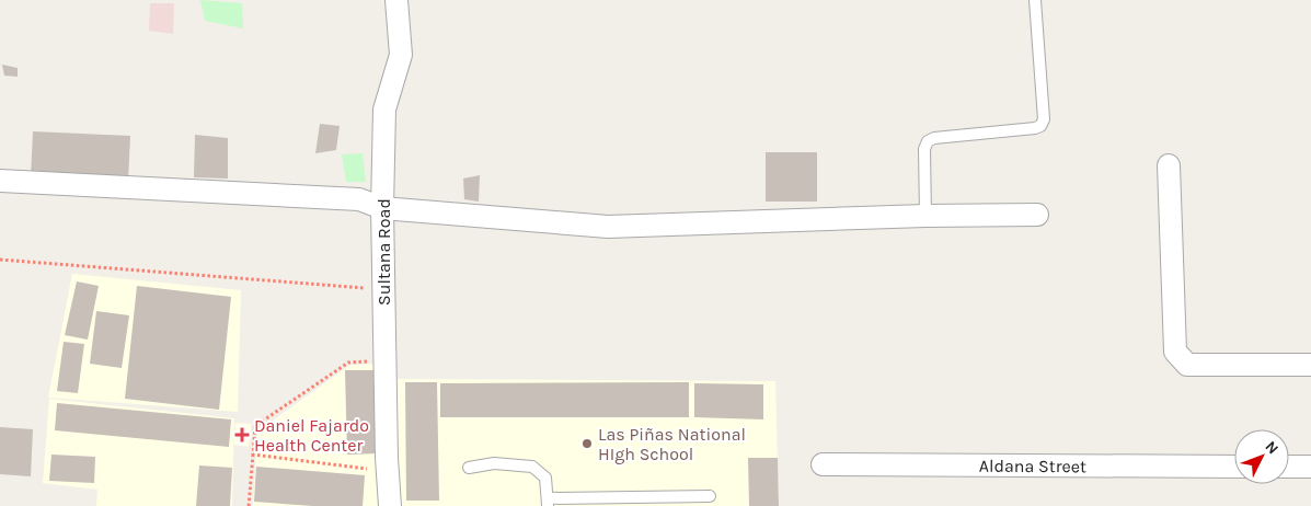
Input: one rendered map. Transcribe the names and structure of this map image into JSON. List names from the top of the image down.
{
  "streets": {
    "street": ["Sultana Road", "Aldana Street"]
  },
  "places": {
    "health": ["Daniel Fajardo Health Center"],
    "other": ["Las Piñas National HIgh School"]
  },
  "north": "top right"
}
